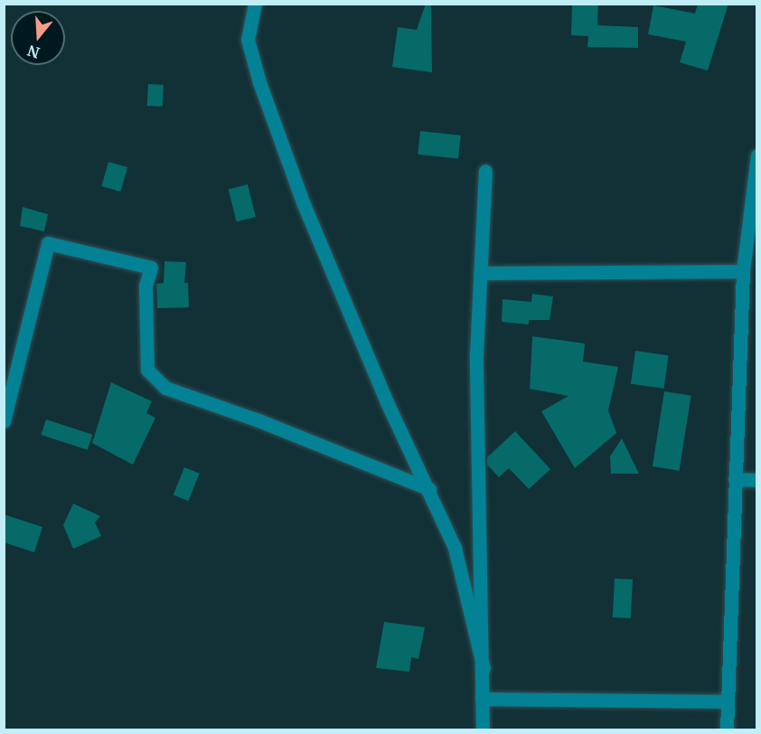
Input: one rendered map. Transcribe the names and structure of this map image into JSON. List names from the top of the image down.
{
  "north": "bottom"
}
